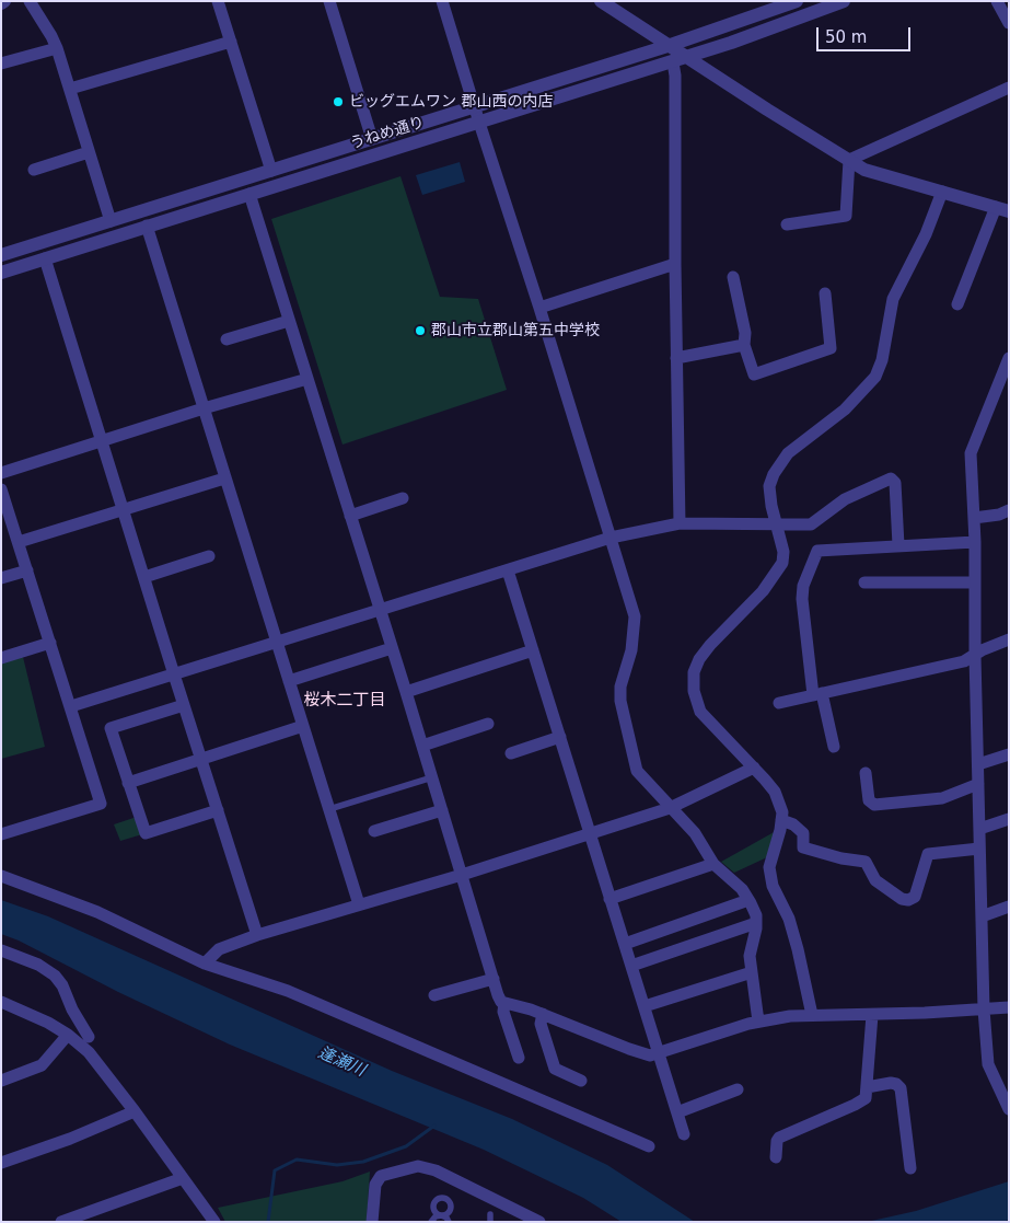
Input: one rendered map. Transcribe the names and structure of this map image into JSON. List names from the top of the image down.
{
  "streets": {
    "street": ["うねめ通り"]
  },
  "districts": ["桜木二丁目"],
  "water": ["逢瀬川"],
  "places": ["ビッグエムワン 郡山西の内店", "郡山市立郡山第五中学校"],
  "scale_bar": "50 m"
}
